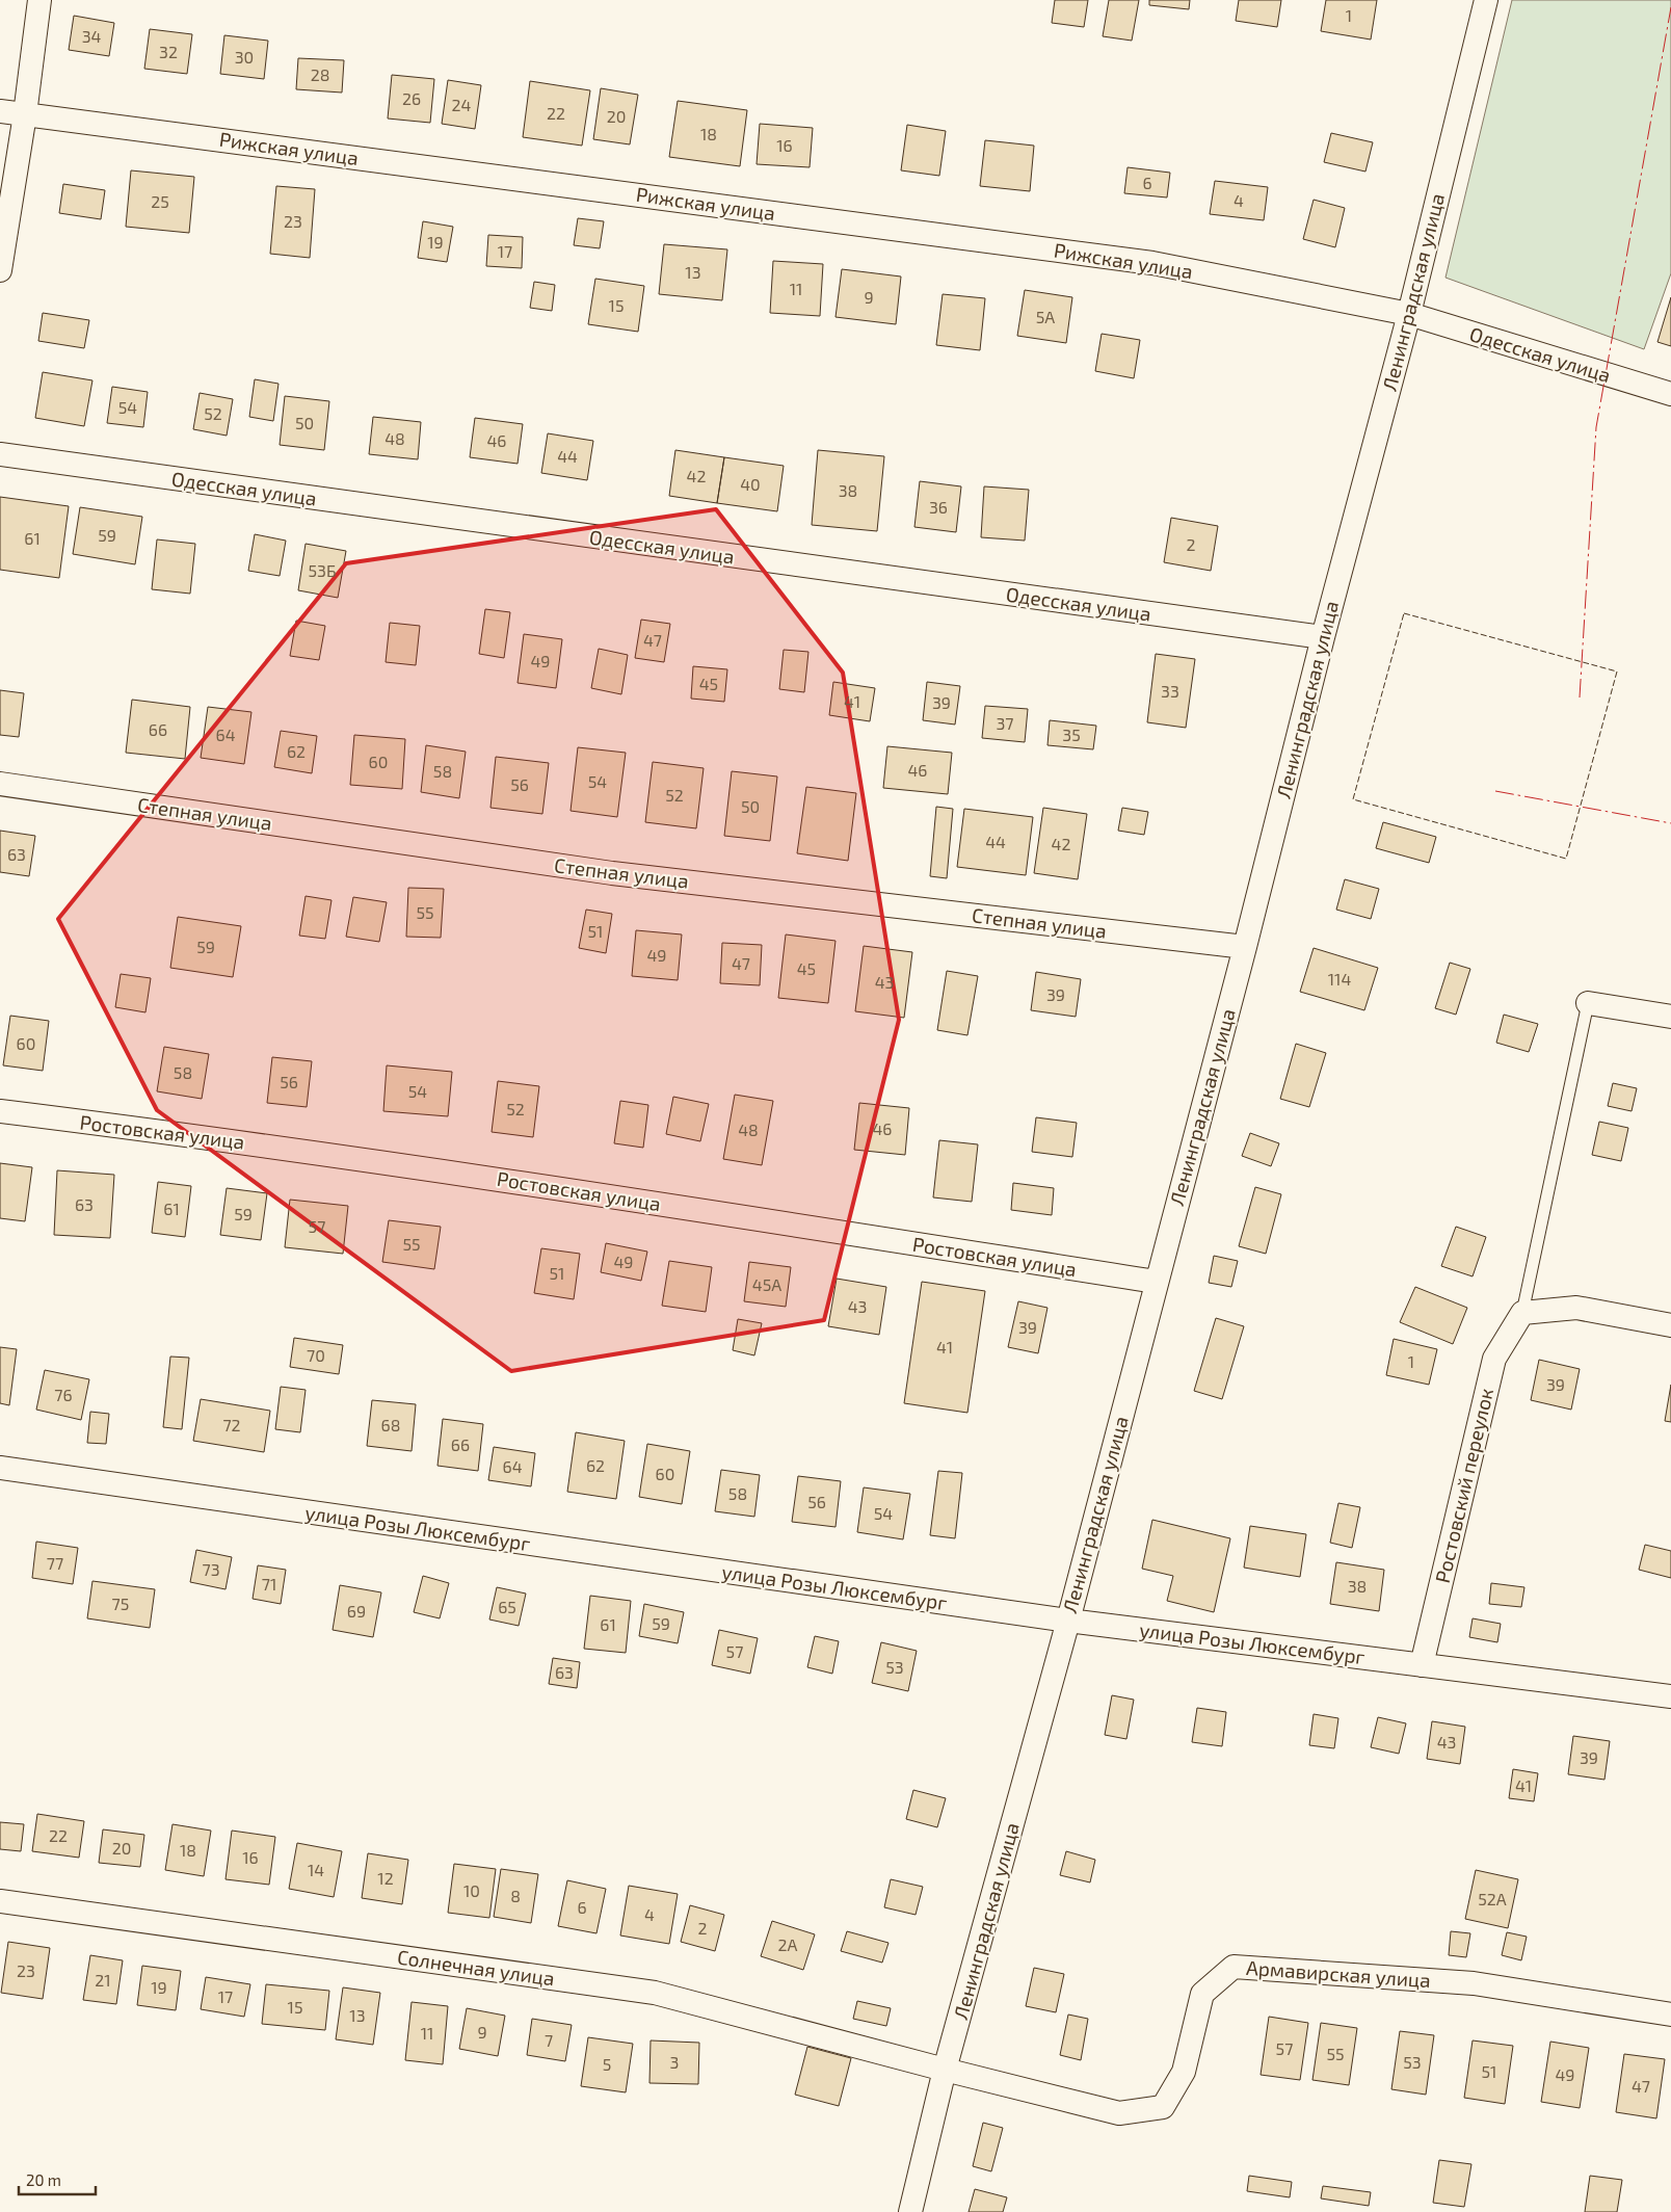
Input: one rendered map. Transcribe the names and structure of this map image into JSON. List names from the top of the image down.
{
  "streets": {
    "street": [
      "Рижская улица",
      "Ленинградская улица",
      "Одесская улица",
      "Степная улица",
      "Ростовская улица",
      "Ростовский переулок",
      "улица Розы Люксембург",
      "Солнечная улица",
      "Армавирская улица"
    ]
  },
  "crossings": [
    ["Рижская улица", "Ленинградская улица"],
    ["Рижская улица", "Одесская улица"],
    ["Ленинградская улица", "Одесская улица"],
    ["Ленинградская улица", "Степная улица"],
    ["Ленинградская улица", "Ростовская улица"],
    ["Ленинградская улица", "улица Розы Люксембург"],
    ["Ленинградская улица", "Солнечная улица"],
    ["Ленинградская улица", "Армавирская улица"],
    ["Ростовский переулок", "улица Розы Люксембург"],
    ["Солнечная улица", "Армавирская улица"]
  ],
  "house_numbers": [
    "1",
    "34",
    "32",
    "30",
    "28",
    "26",
    "24",
    "22",
    "20",
    "18",
    "16",
    "6",
    "4",
    "25",
    "23",
    "19",
    "17",
    "13",
    "11",
    "9",
    "15",
    "5А",
    "54",
    "52",
    "50",
    "48",
    "46",
    "44",
    "42",
    "40",
    "38",
    "36",
    "59",
    "61",
    "2",
    "53Б",
    "47",
    "49",
    "45",
    "33",
    "41",
    "39",
    "37",
    "66",
    "64",
    "35",
    "62",
    "60",
    "46",
    "58",
    "54",
    "56",
    "52",
    "50",
    "44",
    "42",
    "63",
    "55",
    "51",
    "59",
    "49",
    "47",
    "45",
    "114",
    "43",
    "39",
    "60",
    "58",
    "56",
    "54",
    "52",
    "46",
    "48",
    "63",
    "61",
    "59",
    "57",
    "55",
    "49",
    "51",
    "45А",
    "43",
    "39",
    "41",
    "70",
    "1",
    "39",
    "76",
    "72",
    "68",
    "66",
    "62",
    "64",
    "60",
    "58",
    "56",
    "54",
    "77",
    "73",
    "71",
    "38",
    "75",
    "65",
    "69",
    "59",
    "61",
    "57",
    "53",
    "63",
    "43",
    "39",
    "41",
    "22",
    "20",
    "18",
    "16",
    "14",
    "12",
    "10",
    "8",
    "52А",
    "6",
    "4",
    "2",
    "2А",
    "23",
    "21",
    "19",
    "17",
    "15",
    "13",
    "9",
    "11",
    "7",
    "57",
    "55",
    "3",
    "53",
    "5",
    "51",
    "49",
    "47"
  ],
  "scale_bar": "20 m"
}
